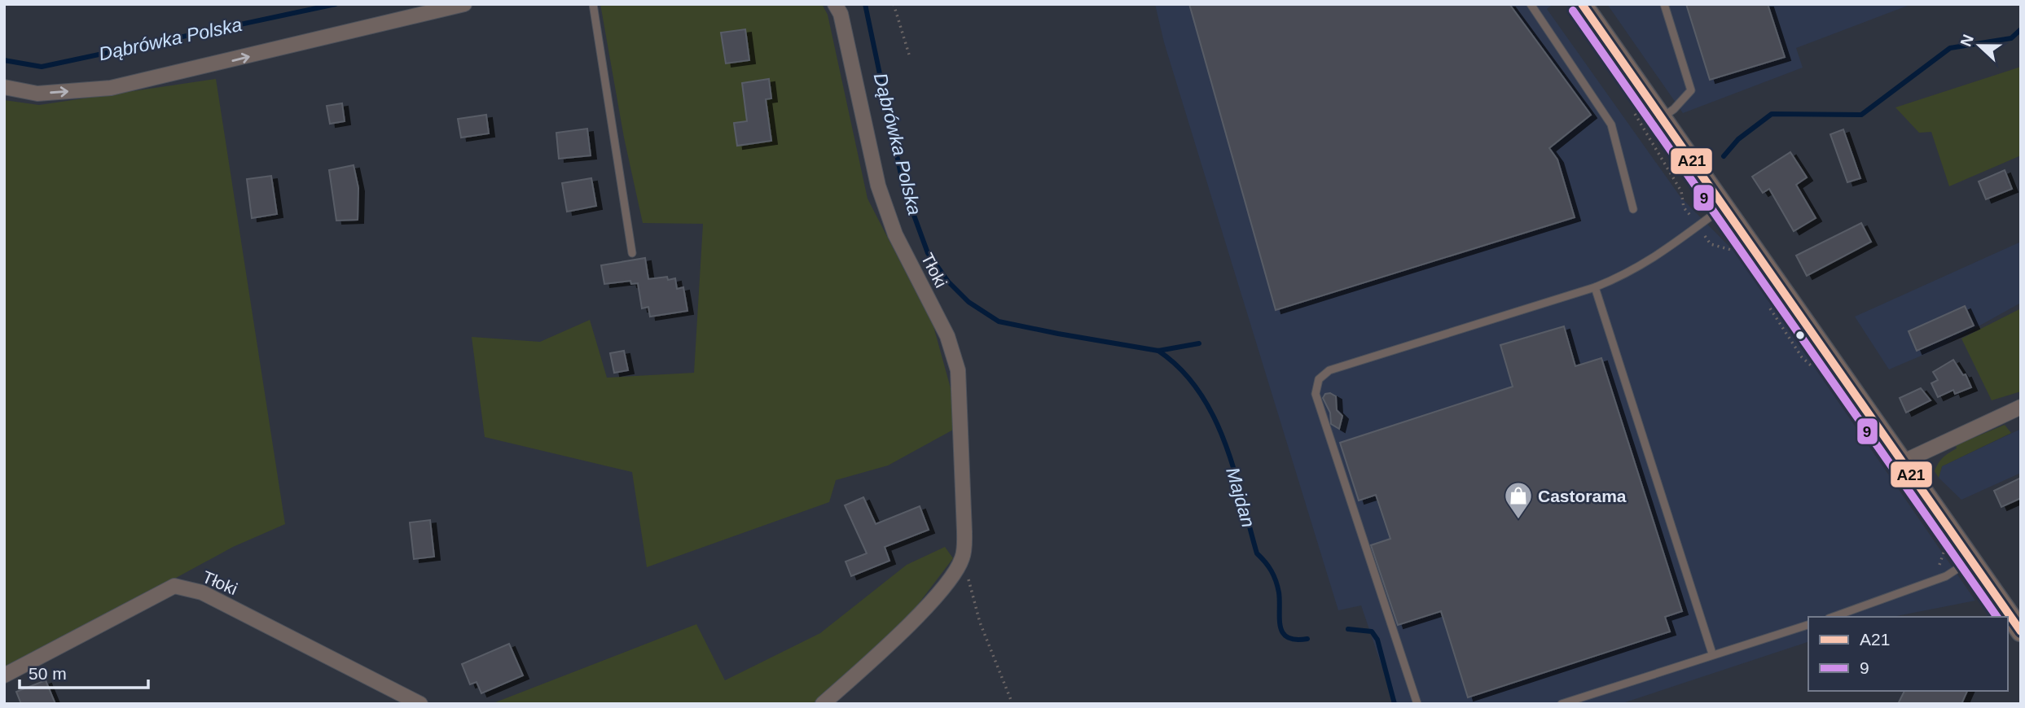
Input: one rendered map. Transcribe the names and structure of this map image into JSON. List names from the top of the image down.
{
  "streets": {
    "street": ["Tłoki"]
  },
  "water": ["Dąbrówka Polska", "Majdan"],
  "places": {
    "shop": ["Castorama"]
  },
  "lines": ["transit line A21", "transit line 9"],
  "legend": ["A21", "9"],
  "scale_bar": "50 m",
  "north": "left"
}
